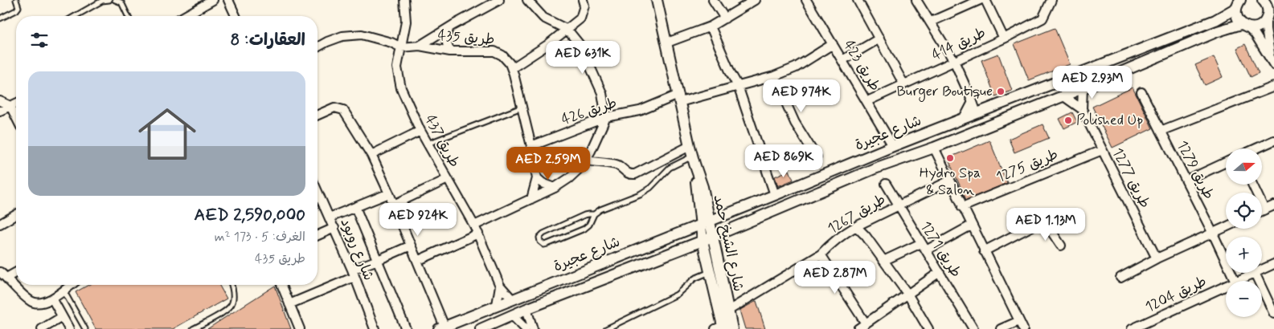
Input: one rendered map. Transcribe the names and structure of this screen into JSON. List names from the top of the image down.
{
  "streets": {
    "street": [
      "طريق 435",
      "طريق 414",
      "طريق 423",
      "طريق 426",
      "شارع عجيرة",
      "طريق 437",
      "طريق 1275",
      "طريق 1279",
      "طريق 1277",
      "طريق 1267",
      "شارع الشيخ حمد",
      "شارع روبود",
      "طريق 1271",
      "طريق 1204"
    ]
  },
  "crossings": [
    ["طريق 435", "طريق 426"],
    ["طريق 414", "طريق 423"],
    ["طريق 423", "طريق 426"],
    ["طريق 423", "شارع عجيرة"],
    ["طريق 426", "شارع الشيخ حمد"],
    ["شارع عجيرة", "طريق 437"],
    ["شارع عجيرة", "طريق 1277"],
    ["شارع عجيرة", "شارع الشيخ حمد"],
    ["طريق 1275", "طريق 1277"],
    ["طريق 1267", "شارع الشيخ حمد"],
    ["طريق 1267", "طريق 1271"]
  ],
  "places": ["Burger Boutique", "Polished Up", "Hydro Spa & Salon"],
  "north": "right",
  "page": {
    "heading": "العقارات: 8",
    "price": [
      "AED 631K",
      "AED 2.93M",
      "AED 974K",
      "AED 869K",
      "AED 2.59M",
      "AED 924K",
      "AED 1.13M",
      "AED 2.87M"
    ],
    "list": [
      {
        "name": "AED 2,590,000",
        "note": "الغرف: 5 · 173 m² · طريق 435"
      }
    ],
    "map_buttons": ["+", "−"]
  }
}
